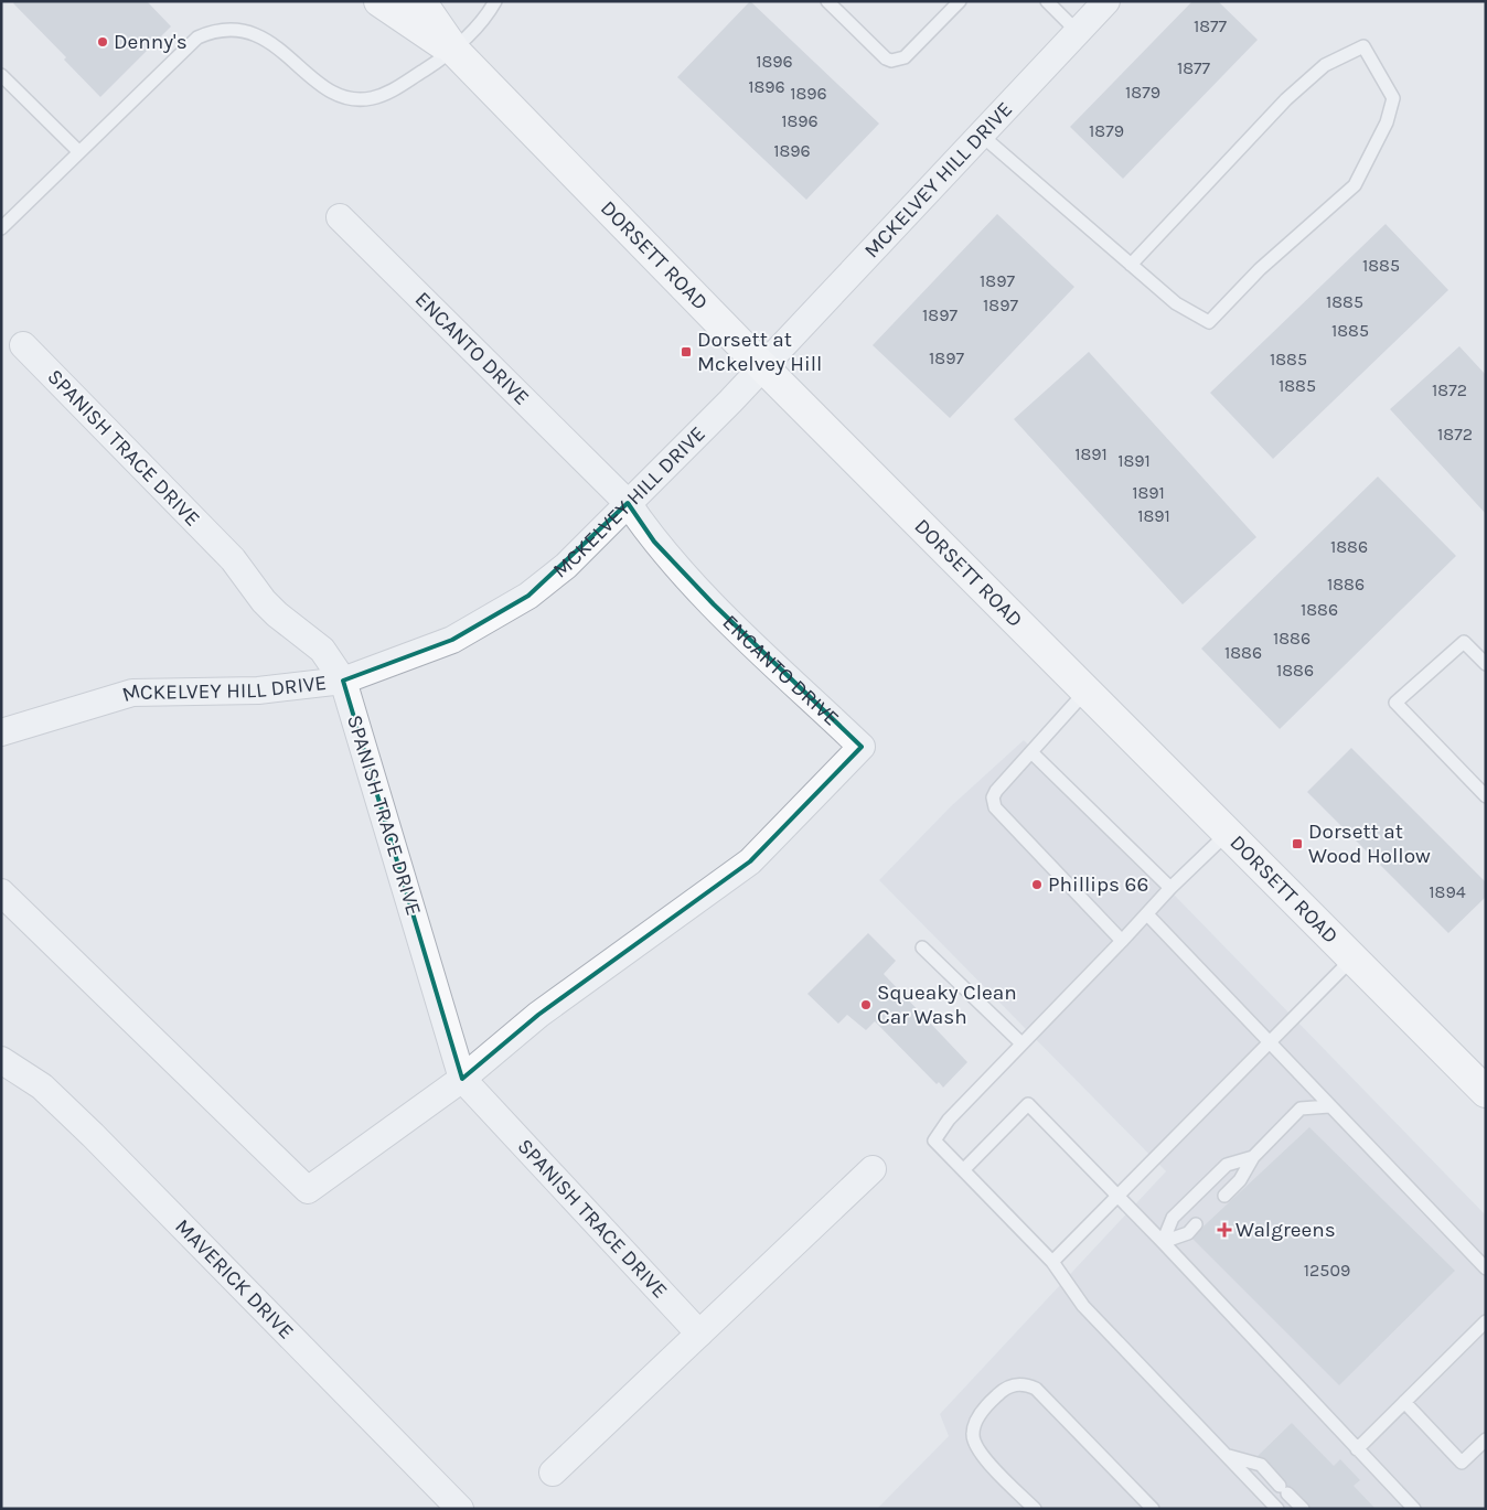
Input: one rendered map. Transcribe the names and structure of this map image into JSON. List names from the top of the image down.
{
  "streets": {
    "main road": ["DORSETT ROAD"],
    "street": [
      "MCKELVEY HILL DRIVE",
      "ENCANTO DRIVE",
      "SPANISH TRACE DRIVE",
      "MAVERICK DRIVE"
    ]
  },
  "crossings": [
    ["MCKELVEY HILL DRIVE", "DORSETT ROAD"],
    ["MCKELVEY HILL DRIVE", "ENCANTO DRIVE"],
    ["MCKELVEY HILL DRIVE", "SPANISH TRACE DRIVE"],
    ["ENCANTO DRIVE", "SPANISH TRACE DRIVE"]
  ],
  "places": {
    "other": ["Denny's", "Phillips 66", "Squeaky Clean Car Wash"],
    "transit": ["Dorsett at Mckelvey Hill", "Dorsett at Wood Hollow"],
    "health": ["Walgreens"]
  },
  "house_numbers": [
    "1877",
    "1896",
    "1877",
    "1896",
    "1879",
    "1896",
    "1896",
    "1879",
    "1896",
    "1885",
    "1897",
    "1885",
    "1897",
    "1897",
    "1885",
    "1897",
    "1885",
    "1885",
    "1872",
    "1872",
    "1891",
    "1891",
    "1891",
    "1891",
    "1886",
    "1886",
    "1886",
    "1886",
    "1886",
    "1886",
    "1894",
    "12509"
  ]
}
